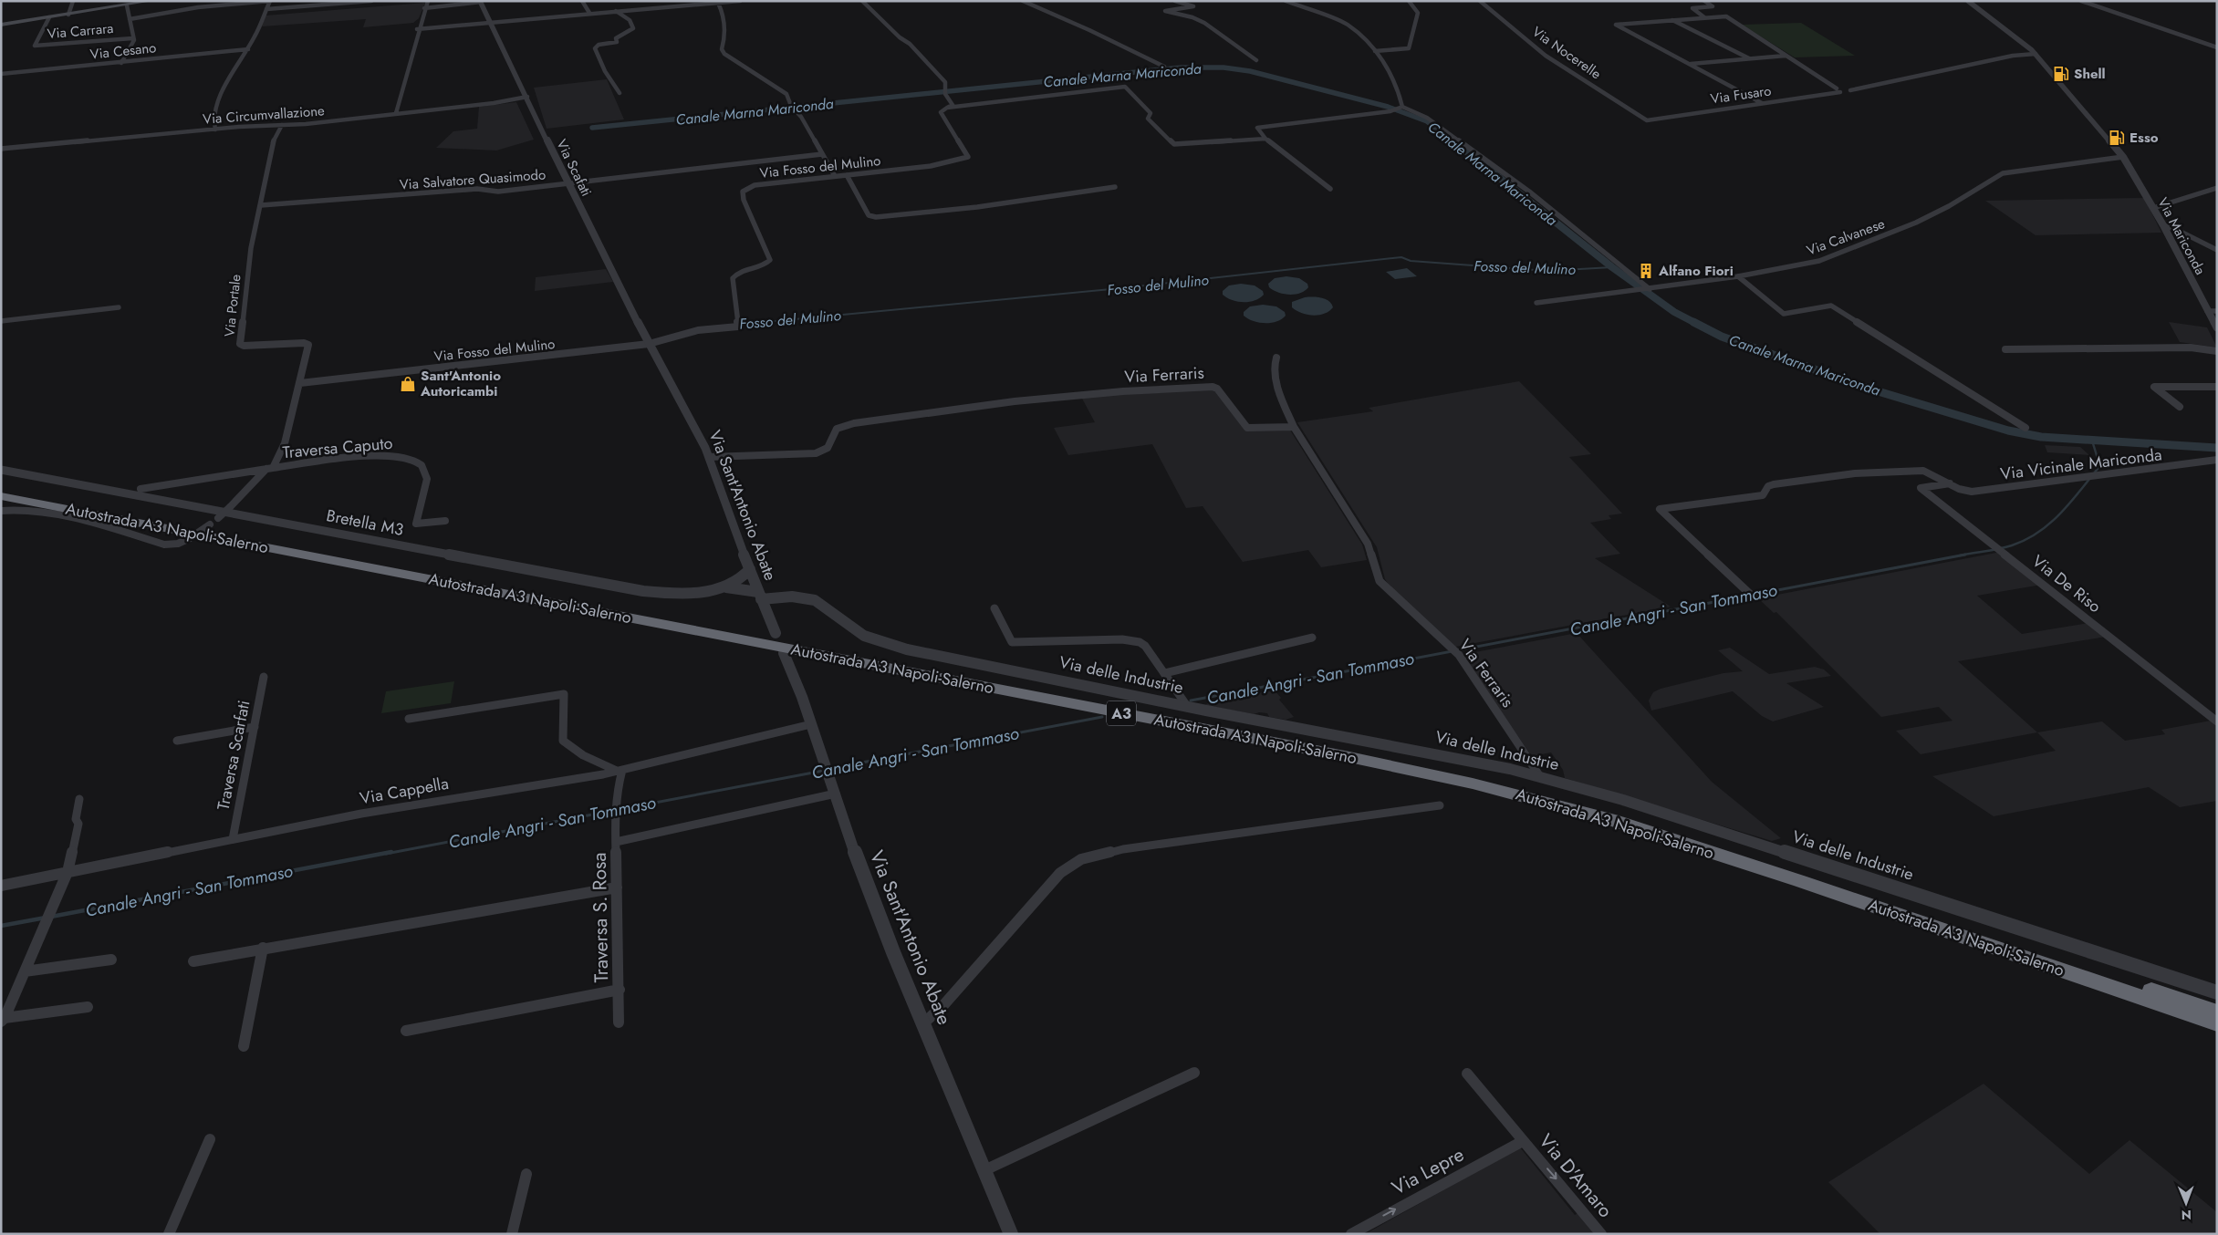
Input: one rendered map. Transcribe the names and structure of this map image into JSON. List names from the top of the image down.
{
  "streets": {
    "highway": ["Autostrada A3 Napoli-Salerno", "A3"],
    "street": [
      "Via Carrara",
      "Via Cesano",
      "Via Nocerelle",
      "Via Fusaro",
      "Via Circumvallazione",
      "Via Fosso del Mulino",
      "Via Scafati",
      "Via Salvatore Quasimodo",
      "Via Mariconda",
      "Via Calvanese",
      "Via Portale",
      "Via Ferraris",
      "Traversa Caputo",
      "Via Vicinale Mariconda",
      "Via Sant'Antonio Abate",
      "Bretella M3",
      "Via De Riso",
      "Via delle Industrie",
      "Traversa Scarfati",
      "Via Cappella",
      "Traversa S. Rosa",
      "Via Lepre",
      "Via D'Amaro"
    ]
  },
  "crossings": [
    ["Via Nocerelle", "Via Fusaro"],
    ["Via Fusaro", "Via Mariconda"],
    ["Via Circumvallazione", "Via Scafati"],
    ["Via Circumvallazione", "Via Portale"],
    ["Via Fosso del Mulino", "Via Scafati"],
    ["Via Fosso del Mulino", "Via Portale"],
    ["Via Fosso del Mulino", "Via Sant'Antonio Abate"],
    ["Via Scafati", "Via Salvatore Quasimodo"],
    ["Via Scafati", "Via Sant'Antonio Abate"],
    ["Via Salvatore Quasimodo", "Via Portale"],
    ["Via Mariconda", "Via Calvanese"],
    ["Via Portale", "Traversa Caputo"],
    ["Via Ferraris", "Via Sant'Antonio Abate"],
    ["Via Ferraris", "Via delle Industrie"],
    ["Via Vicinale Mariconda", "Via De Riso"],
    ["Via Sant'Antonio Abate", "Bretella M3"],
    ["Via Sant'Antonio Abate", "Via delle Industrie"],
    ["Via Sant'Antonio Abate", "Via Cappella"],
    ["Bretella M3", "Via delle Industrie"],
    ["Traversa Scarfati", "Via Cappella"],
    ["Via Cappella", "Traversa S. Rosa"],
    ["Via Lepre", "Via D'Amaro"]
  ],
  "one_way": ["Via Lepre", "Via D'Amaro"],
  "water": ["Canale Marna Mariconda", "Fosso del Mulino", "Canale Angri - San Tommaso"],
  "places": {
    "fuel station": ["Shell", "Esso"],
    "building": ["Alfano Fiori"],
    "shop": ["Sant'Antonio Autoricambi"]
  },
  "north": "bottom"
}
